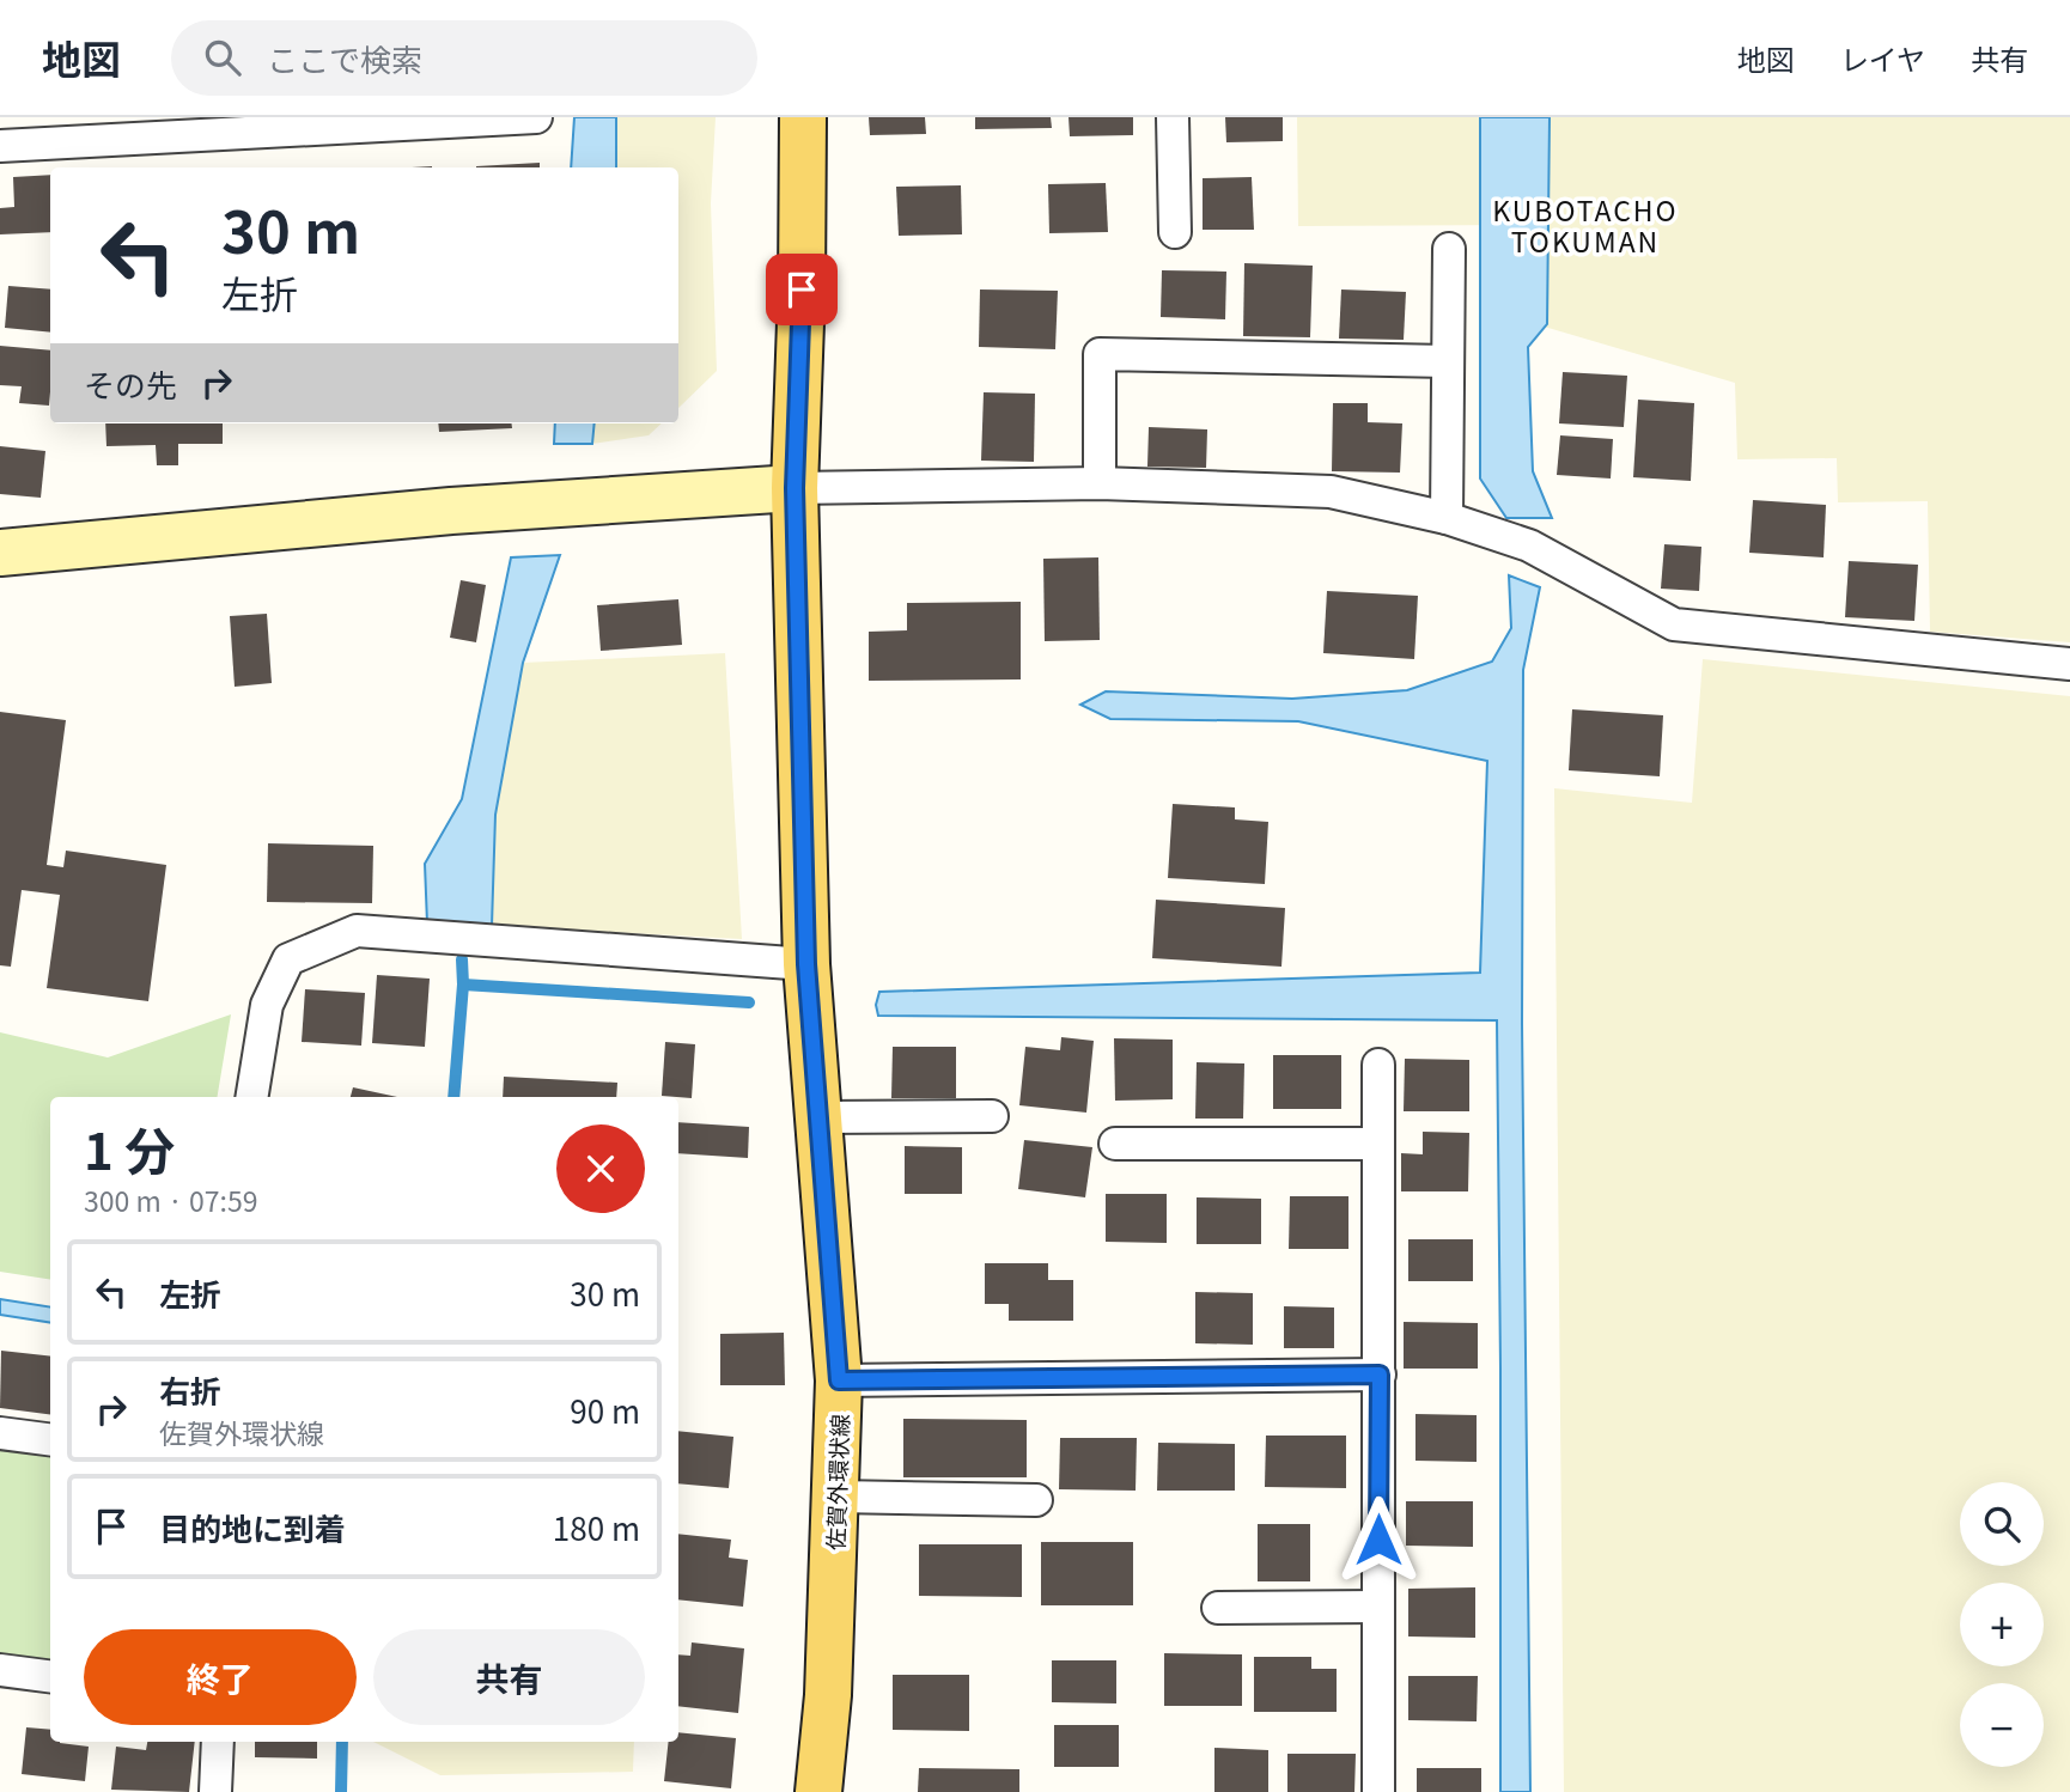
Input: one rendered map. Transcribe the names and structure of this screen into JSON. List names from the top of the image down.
{
  "streets": {
    "main road": ["佐賀外環状線"]
  },
  "districts": ["KUBOTACHO TOKUMAN"],
  "page": {
    "header": "地図",
    "search": "ここで検索",
    "nav": ["地図", "レイヤ", "共有"],
    "turn": ["30 m", "左折"],
    "then": "その先",
    "heading": ["1 分", "300 m · 07:59"],
    "list": [
      {
        "name": "左折",
        "value": "30 m"
      },
      {
        "name": "右折",
        "note": "佐賀外環状線",
        "value": "90 m"
      },
      {
        "name": "目的地に到着",
        "value": "180 m"
      }
    ],
    "map_buttons": ["+", "−"],
    "buttons": ["終了", "共有"]
  }
}
